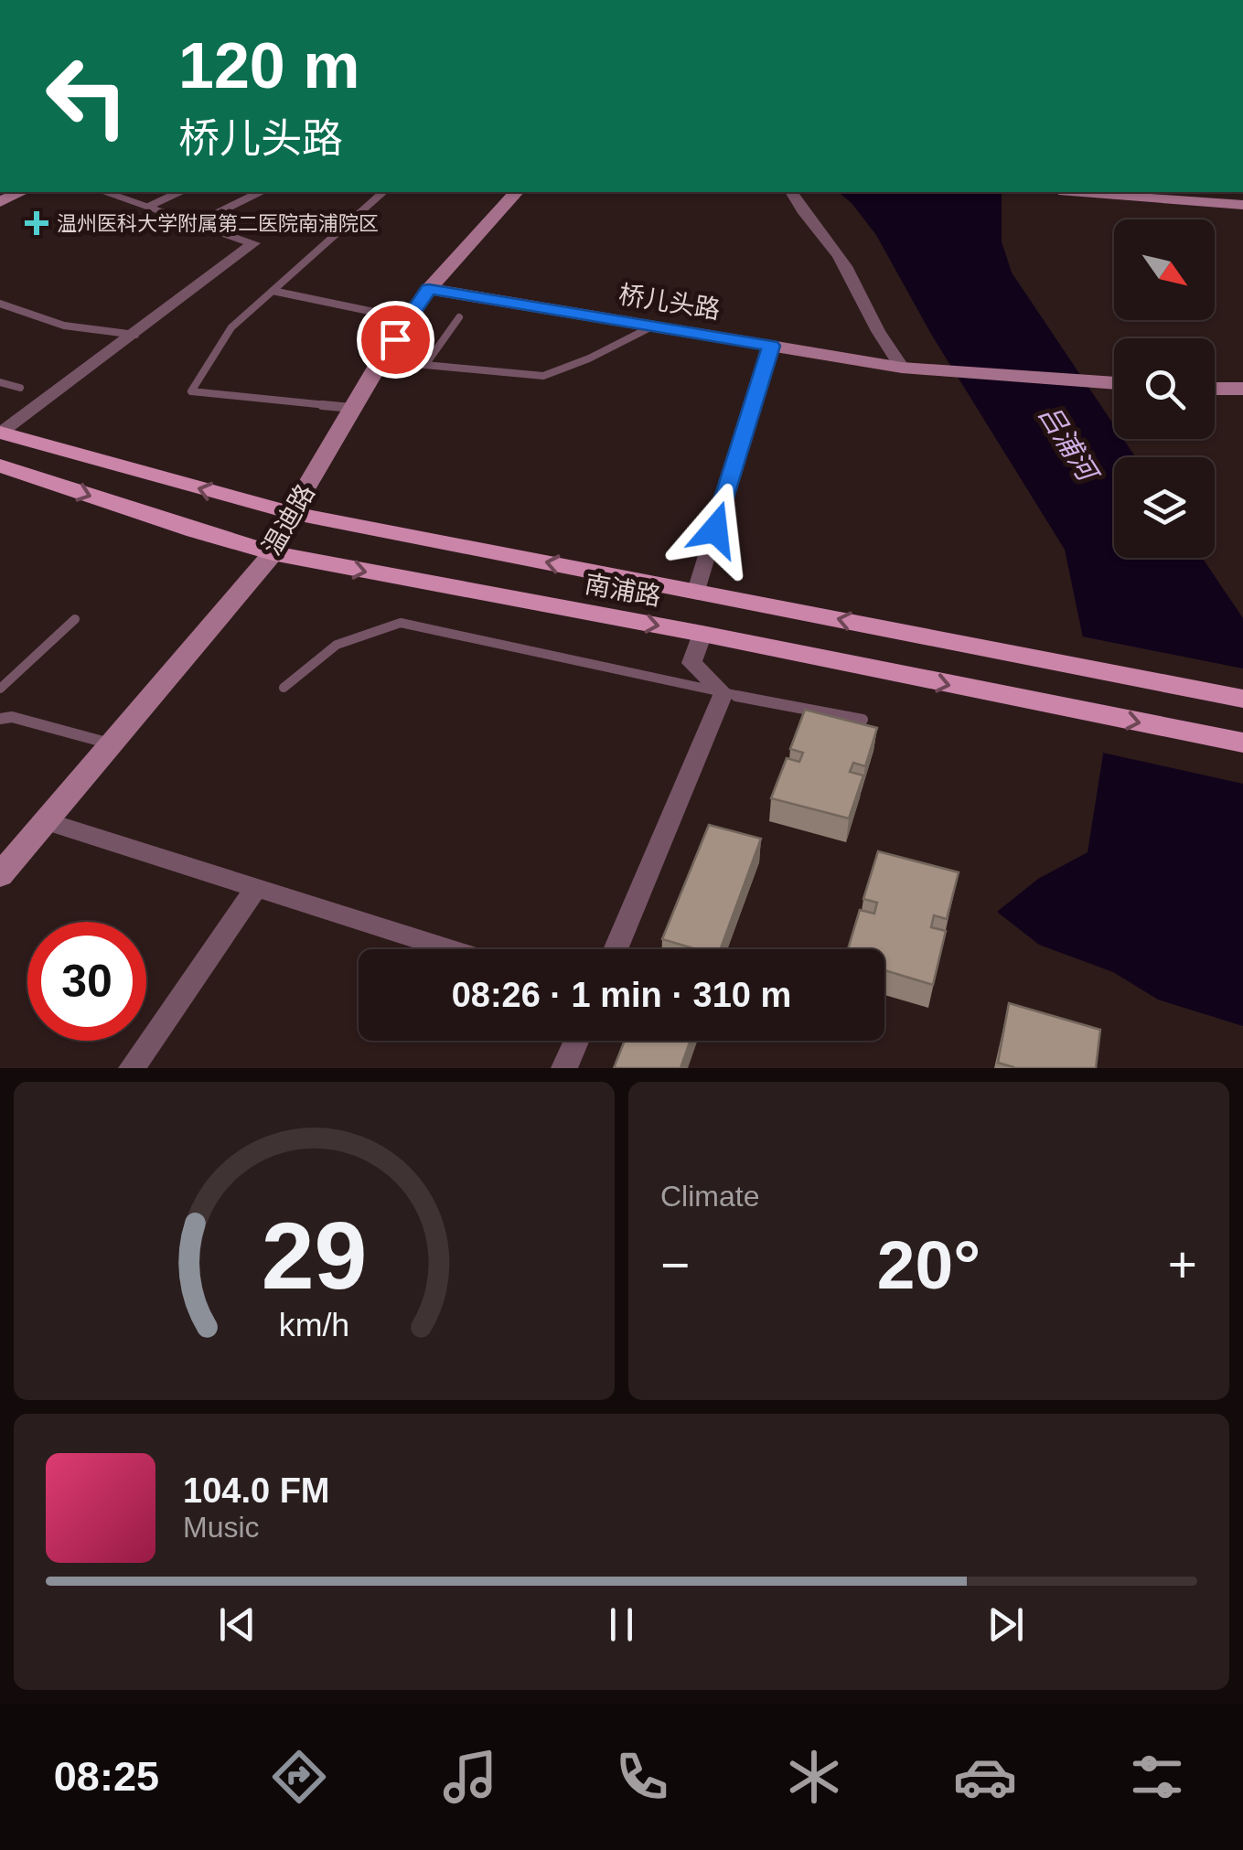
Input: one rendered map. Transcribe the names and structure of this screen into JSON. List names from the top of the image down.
{
  "streets": {
    "main road": ["南浦路"],
    "street": ["桥儿头路", "温迪路"]
  },
  "crossings": [
    ["桥儿头路", "温迪路"],
    ["温迪路", "南浦路"]
  ],
  "water": ["吕浦河"],
  "places": {
    "health": ["温州医科大学附属第二医院南浦院区"]
  },
  "north": "bottom right",
  "page": {
    "turn": ["120 m", "桥儿头路"],
    "limit": "30",
    "trip": "08:26 · 1 min · 310 m",
    "tile": "Climate",
    "heat": ["−", "20°", "+"],
    "song": ["104.0 FM", "Music"],
    "tabs": "08:25",
    "gauge": ["29", "km/h"]
  }
}
